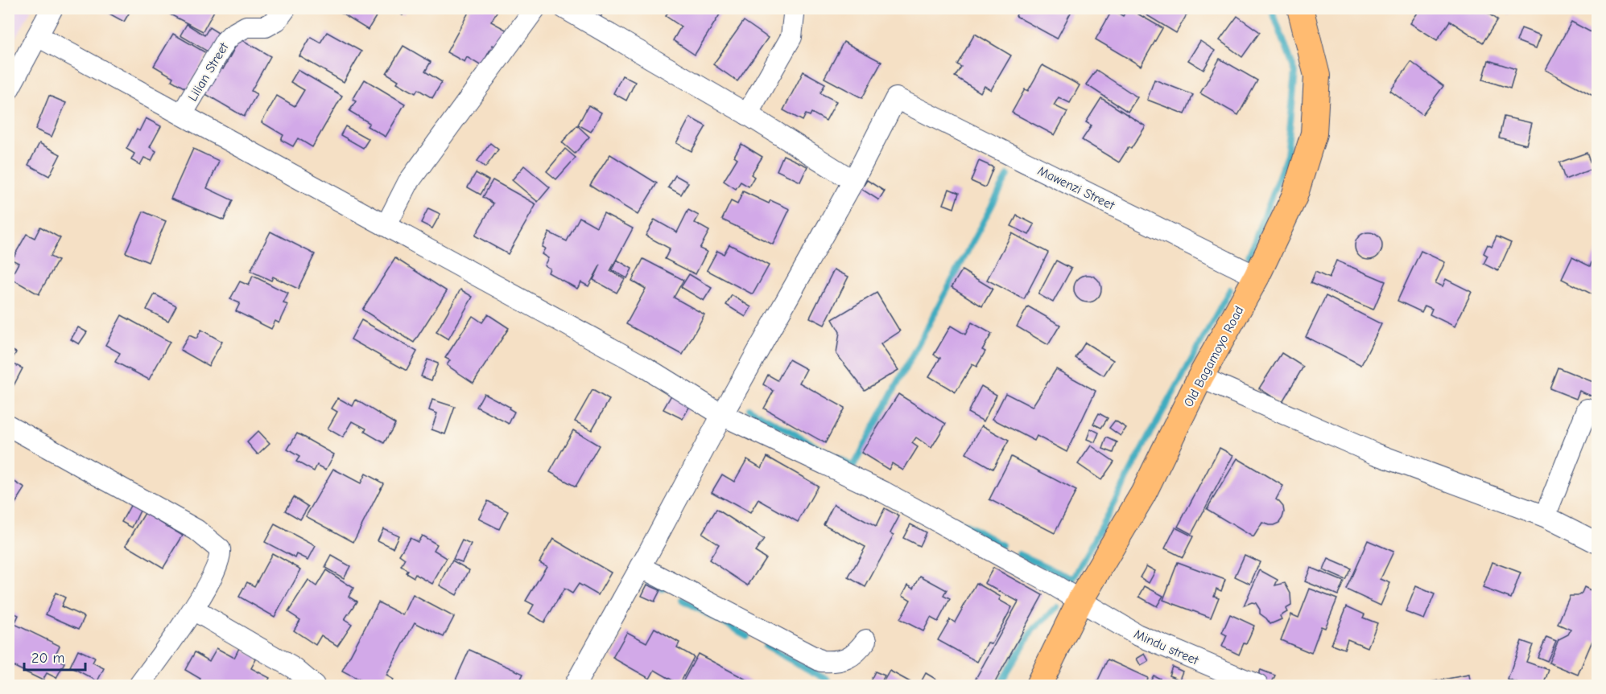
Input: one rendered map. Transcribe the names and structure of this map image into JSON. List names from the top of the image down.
{
  "streets": {
    "main road": ["Old Bagamoyo Road"],
    "street": ["Lilian Street", "Mawenzi Street", "Mindu street"]
  },
  "crossings": [
    ["Lilian Street", "Mindu street"],
    ["Mawenzi Street", "Old Bagamoyo Road"],
    ["Old Bagamoyo Road", "Mindu street"]
  ],
  "scale_bar": "20 m"
}
